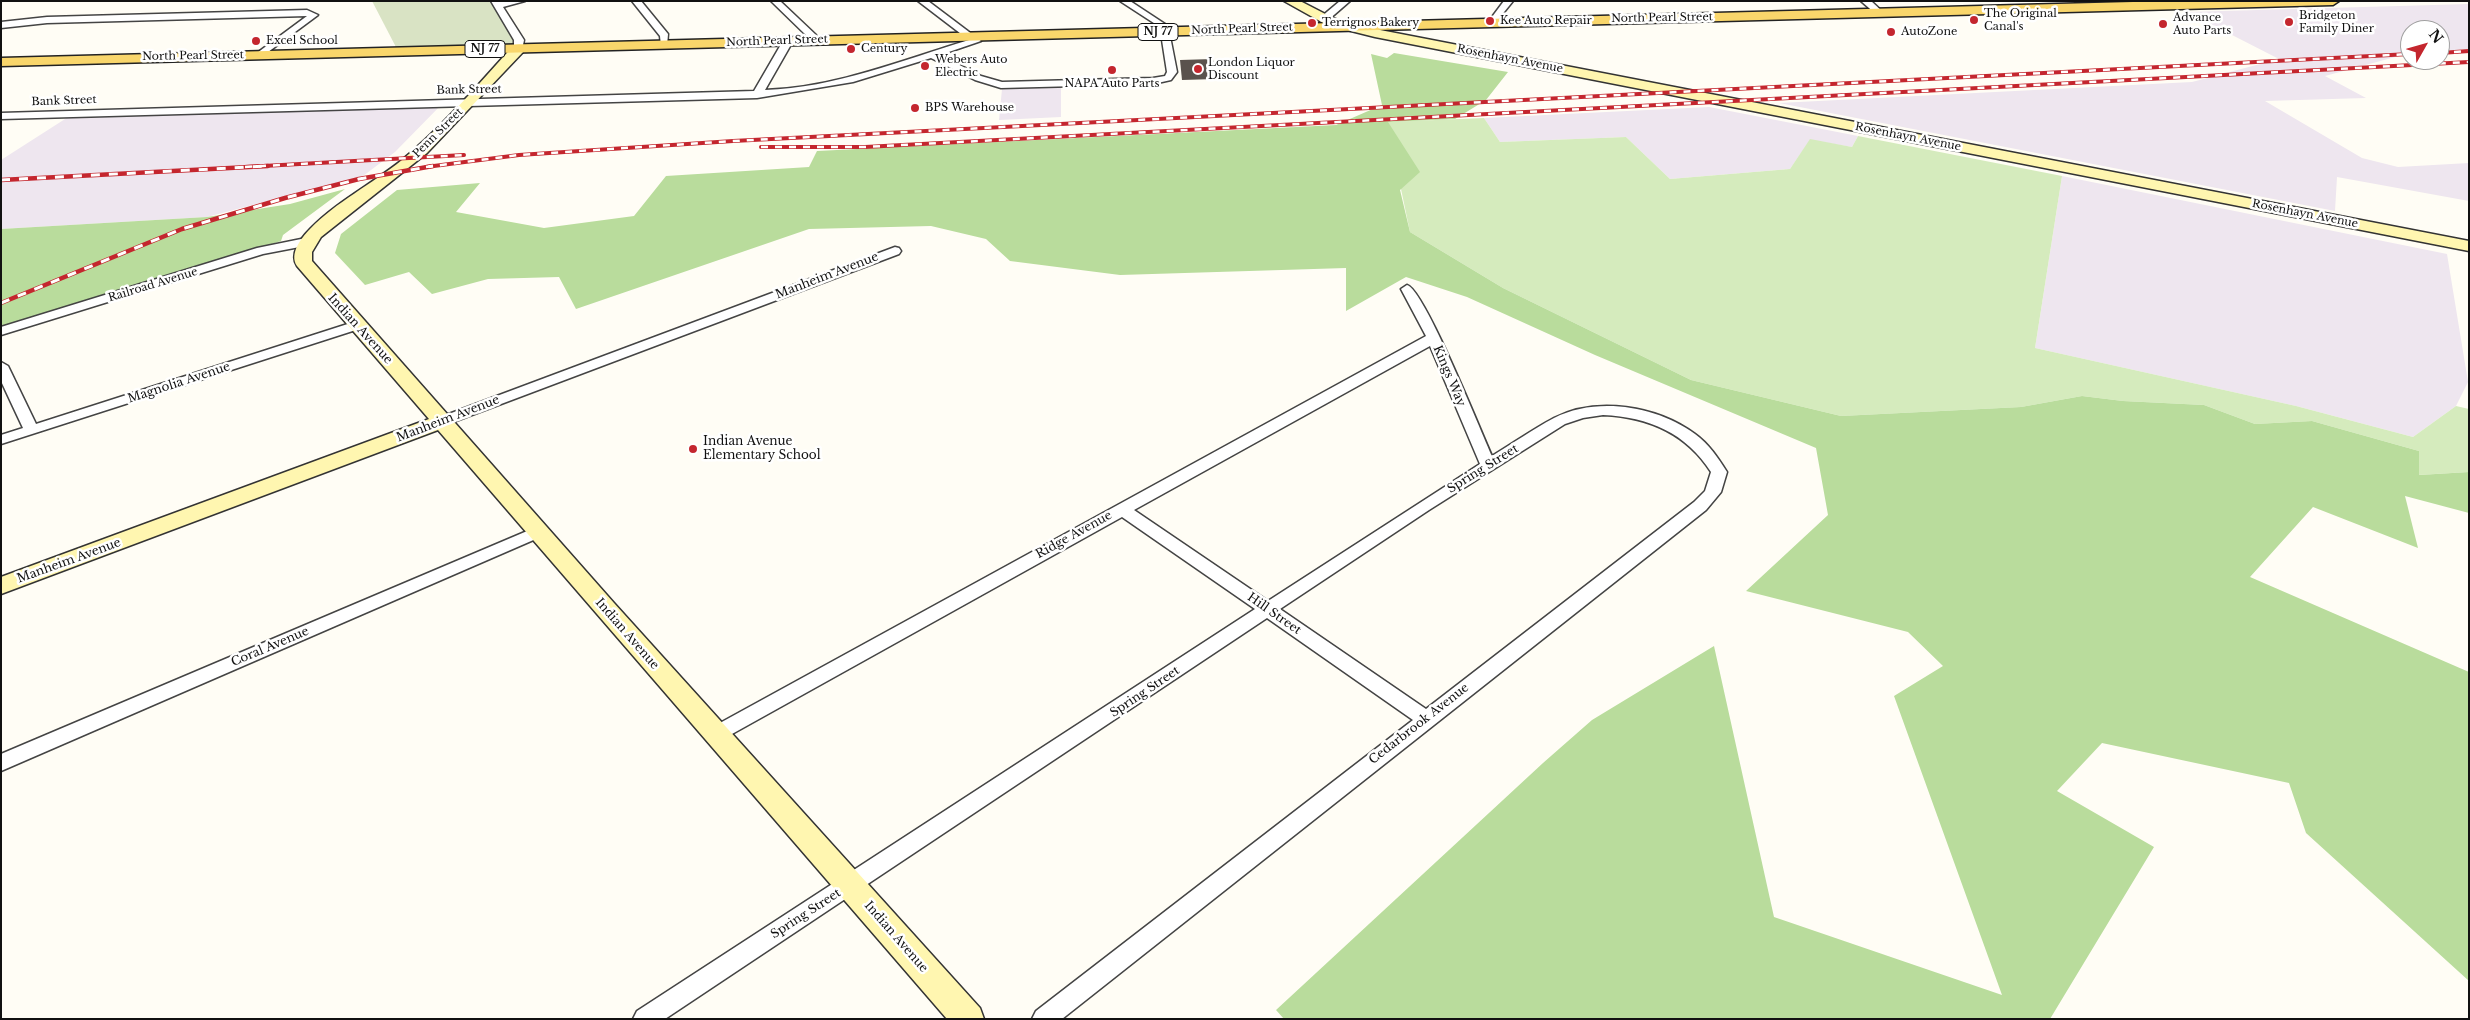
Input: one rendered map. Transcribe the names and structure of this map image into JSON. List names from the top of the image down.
{
  "streets": {
    "main road": ["North Pearl Street", "NJ 77"],
    "street": [
      "Rosenhayn Avenue",
      "Bank Street",
      "Penn Street",
      "Manheim Avenue",
      "Railroad Avenue",
      "Indian Avenue",
      "Kings Way",
      "Magnolia Avenue",
      "Spring Street",
      "Ridge Avenue",
      "Hill Street",
      "Coral Avenue",
      "Cedarbrook Avenue"
    ]
  },
  "crossings": [
    ["North Pearl Street", "Rosenhayn Avenue"],
    ["North Pearl Street", "Bank Street"],
    ["North Pearl Street", "Penn Street"],
    ["Bank Street", "Penn Street"],
    ["Penn Street", "Railroad Avenue"],
    ["Penn Street", "Indian Avenue"],
    ["Manheim Avenue", "Indian Avenue"],
    ["Railroad Avenue", "Indian Avenue"],
    ["Indian Avenue", "Magnolia Avenue"],
    ["Indian Avenue", "Spring Street"],
    ["Indian Avenue", "Ridge Avenue"],
    ["Indian Avenue", "Coral Avenue"],
    ["Kings Way", "Spring Street"],
    ["Kings Way", "Ridge Avenue"],
    ["Spring Street", "Hill Street"],
    ["Spring Street", "Cedarbrook Avenue"],
    ["Ridge Avenue", "Hill Street"],
    ["Hill Street", "Cedarbrook Avenue"]
  ],
  "places": [
    "The Original Canal's",
    "Kee Auto Repair",
    "Bridgeton Family Diner",
    "Terrignos Bakery",
    "Advance Auto Parts",
    "AutoZone",
    "Excel School",
    "Century",
    "Webers Auto Electric",
    "London Liquor Discount",
    "NAPA Auto Parts",
    "BPS Warehouse",
    "Indian Avenue Elementary School"
  ],
  "north": "top right"
}
